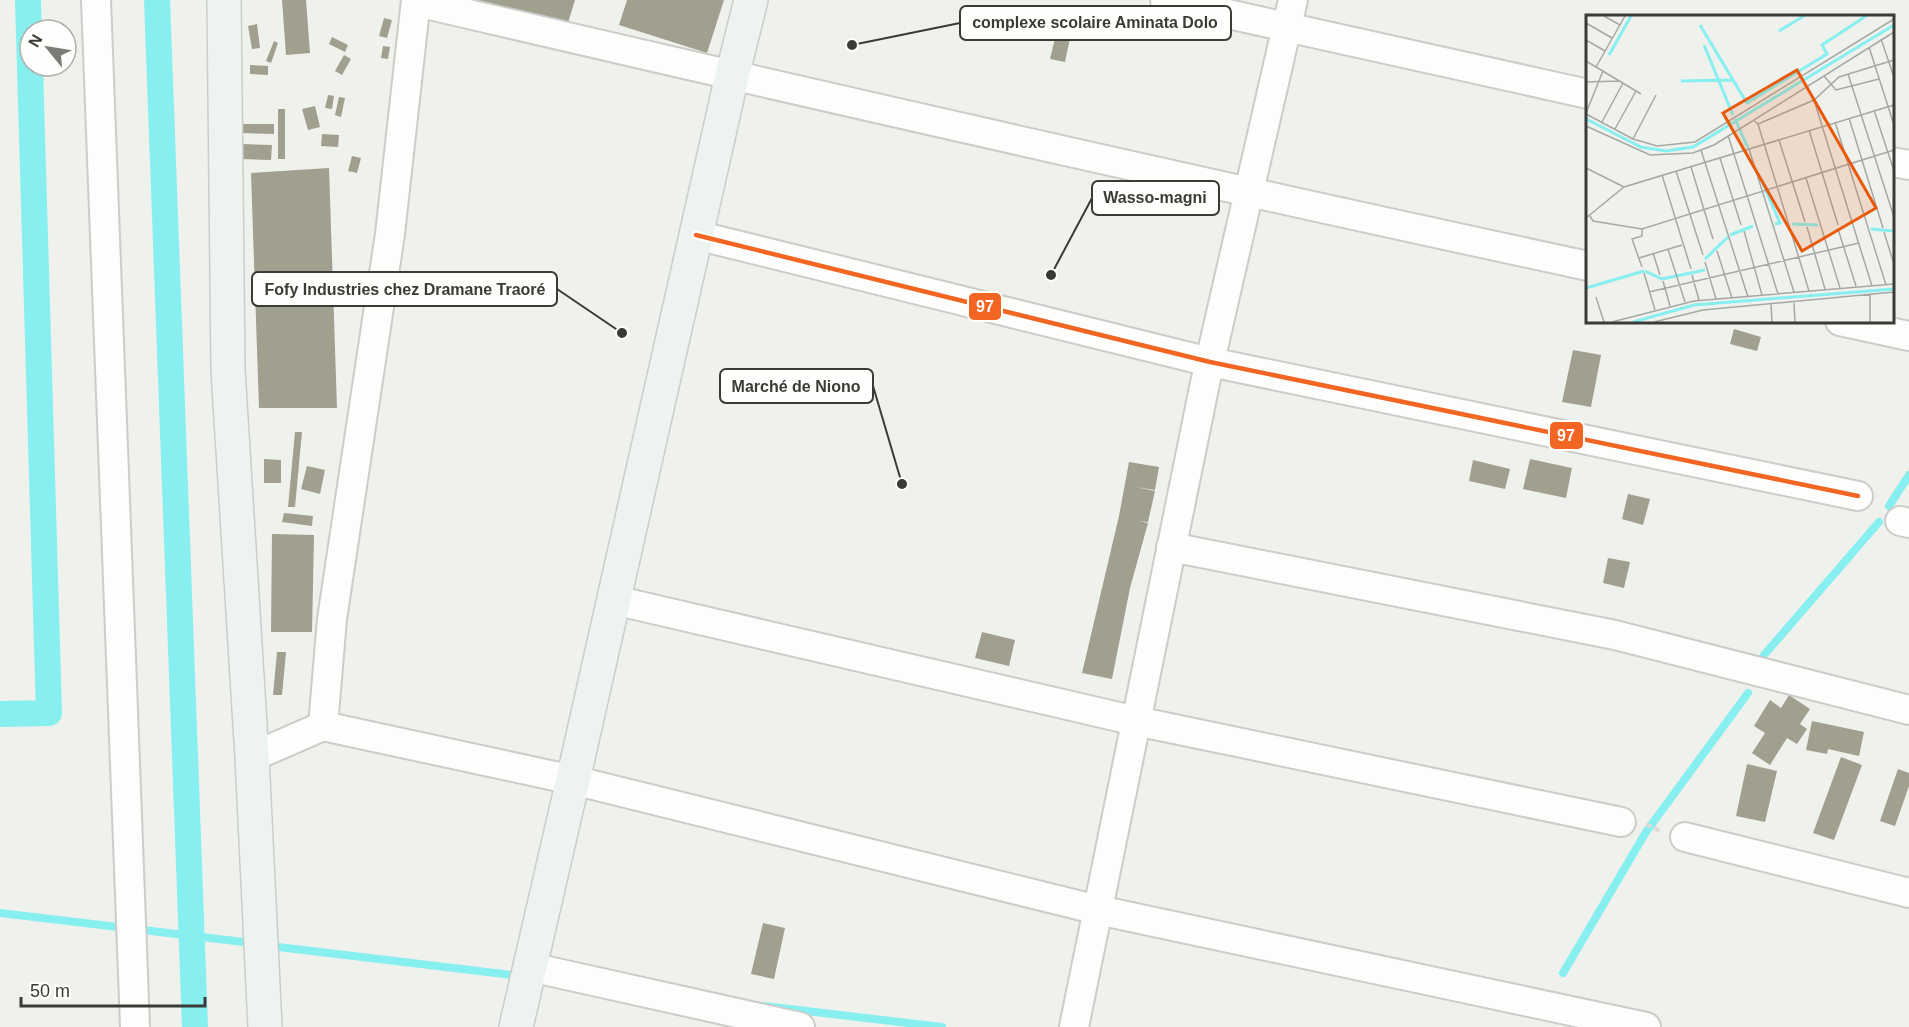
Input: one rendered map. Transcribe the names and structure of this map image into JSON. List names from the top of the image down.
{
  "places": [
    "complexe scolaire Aminata Dolo",
    "Wasso-magni",
    "Fofy Industries chez Dramane Traoré",
    "Marché de Niono"
  ],
  "lines": ["transit line 97"],
  "scale_bar": "50 m",
  "north": "top left"
}
